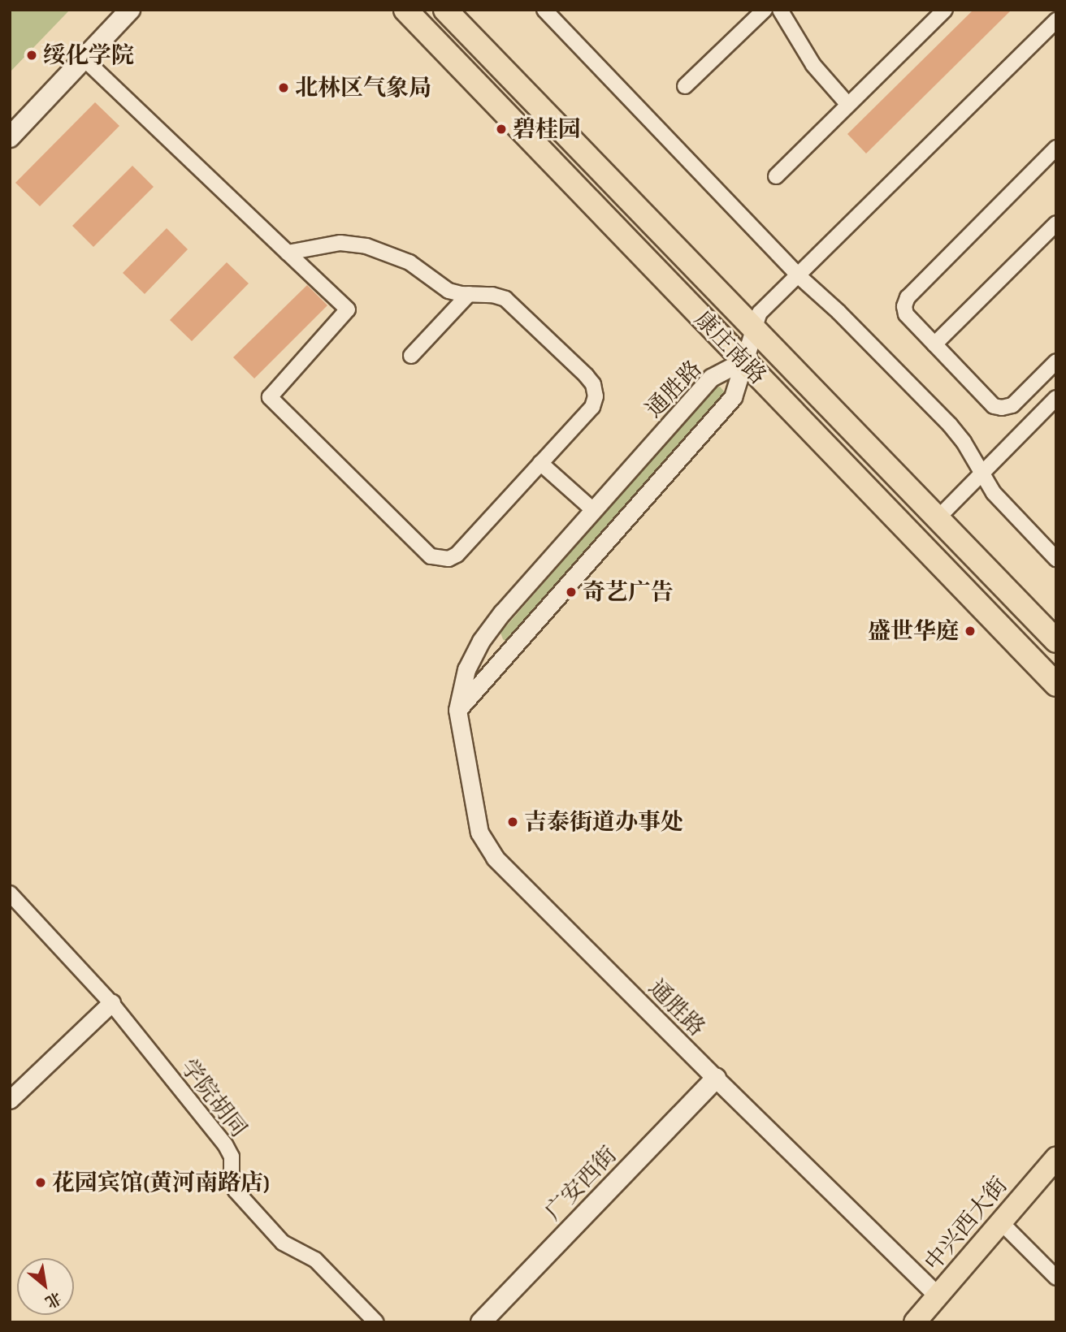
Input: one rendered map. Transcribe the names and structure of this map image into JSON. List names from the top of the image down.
{
  "streets": {
    "highway": ["康庄南路"],
    "main road": ["广安西街", "中兴西大街"],
    "street": ["通胜路", "学院胡同"]
  },
  "crossings": [
    ["康庄南路", "通胜路"],
    ["通胜路", "广安西街"],
    ["通胜路", "中兴西大街"]
  ],
  "places": [
    "绥化学院",
    "北林区气象局",
    "碧桂园",
    "奇艺广告",
    "盛世华庭",
    "吉泰街道办事处",
    "花园宾馆(黄河南路店)"
  ],
  "north": "bottom right"
}
